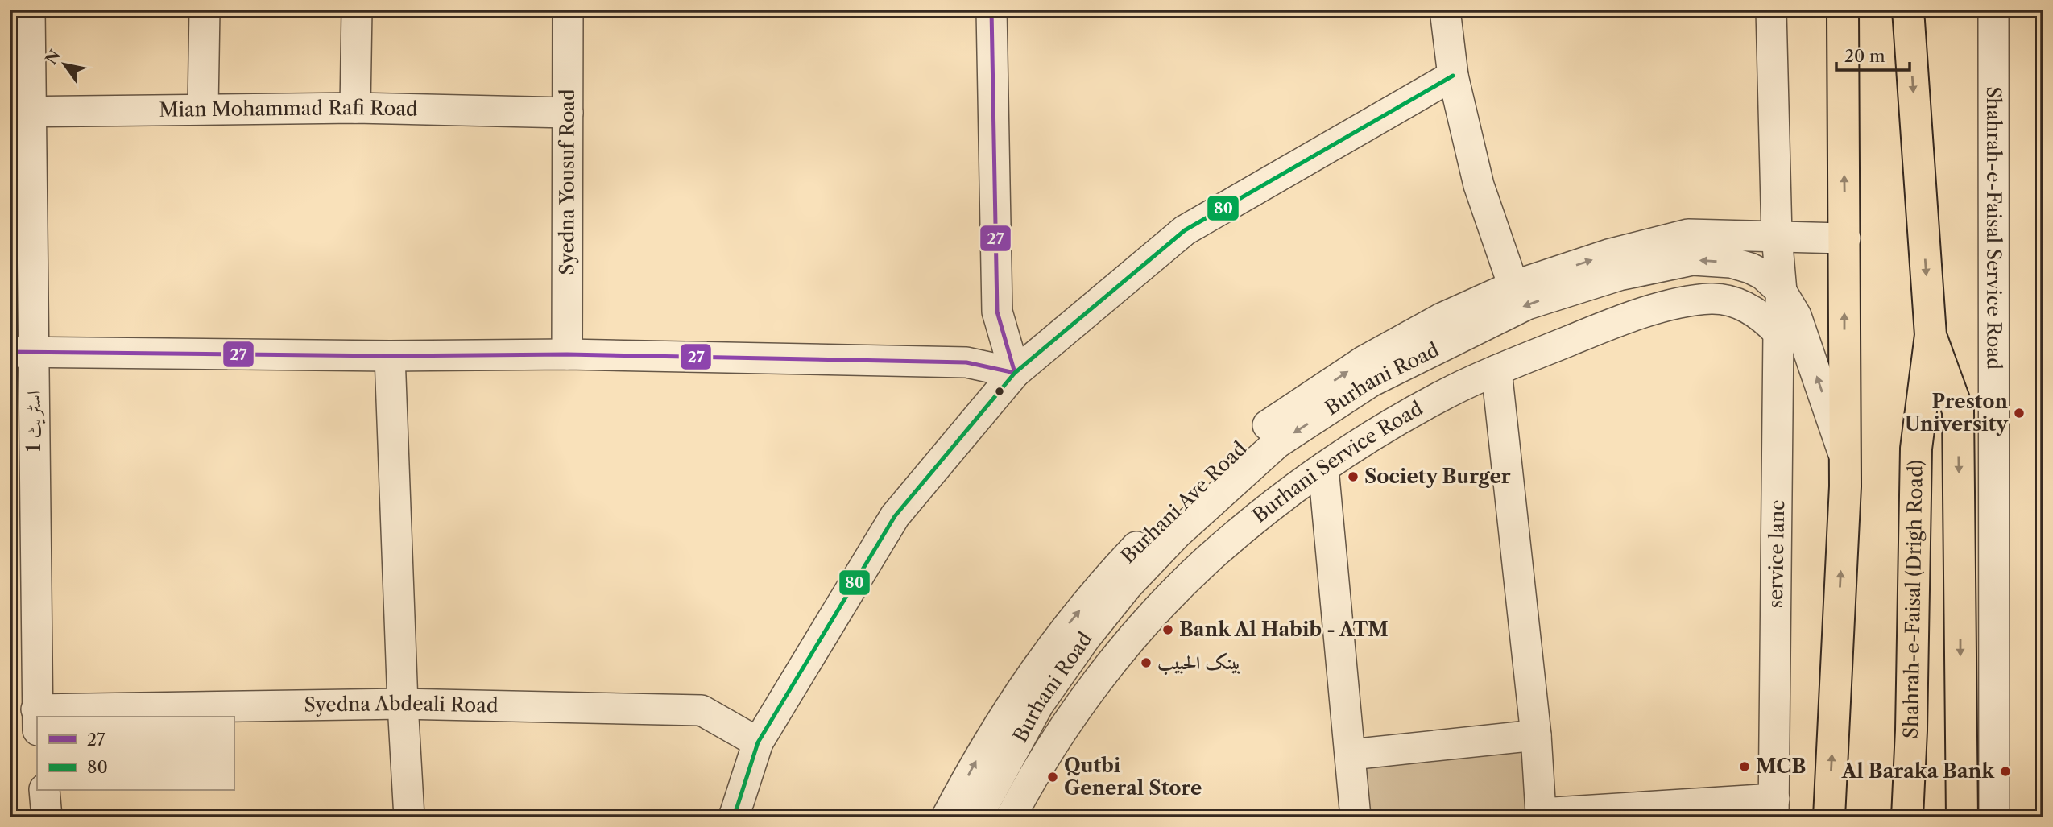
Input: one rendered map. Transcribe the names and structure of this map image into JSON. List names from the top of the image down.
{
  "streets": {
    "highway": ["Shahrah-e-Faisal (Drigh Road)"],
    "street": [
      "Mian Mohammad Rafi Road",
      "Syedna Yousuf Road",
      "Shahrah-e-Faisal Service Road",
      "Burhani Road",
      "اسٹریٹ 1",
      "Burhani Service Road",
      "Burhani Ave Road",
      "service lane",
      "Syedna Abdeali Road"
    ]
  },
  "crossings": [
    ["Mian Mohammad Rafi Road", "Syedna Yousuf Road"],
    ["Mian Mohammad Rafi Road", "اسٹریٹ 1"],
    ["Burhani Road", "service lane"],
    ["Burhani Service Road", "service lane"]
  ],
  "places": [
    "Preston University",
    "Society Burger",
    "Bank Al Habib - ATM",
    "بينک الحبيب",
    "MCB",
    "Al Baraka Bank",
    "Qutbi General Store"
  ],
  "lines": ["transit line 27", "transit line 80"],
  "legend": ["27", "80"],
  "scale_bar": "20 m",
  "north": "top left"
}
